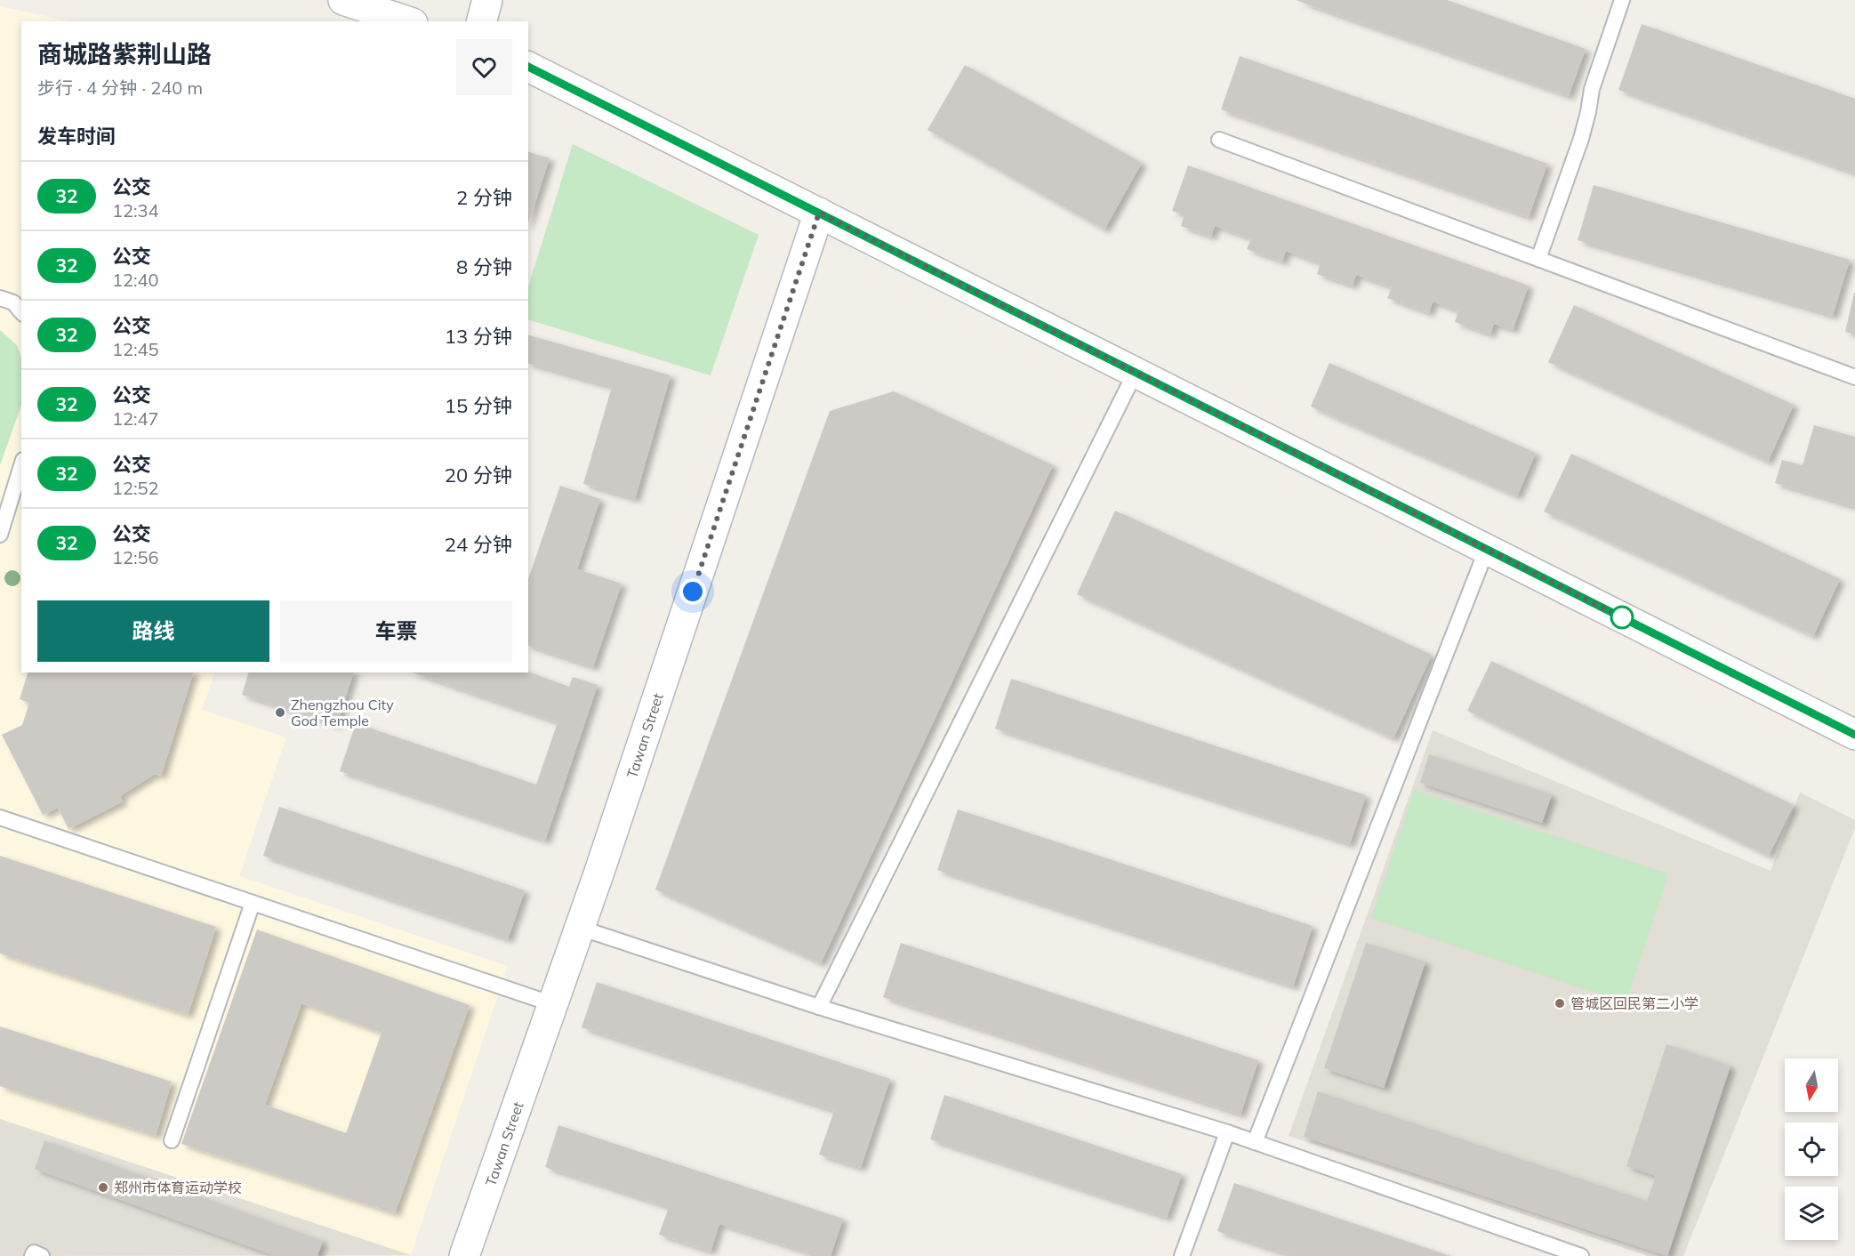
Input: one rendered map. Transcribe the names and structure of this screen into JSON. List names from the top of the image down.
{
  "streets": {
    "street": ["Tawan Street"]
  },
  "places": ["Zhengzhou City God Temple", "管城区回民第二小学", "郑州市体育运动学校"],
  "lines": ["bus line 32"],
  "north": "bottom",
  "page": {
    "heading": [
      ["商城路紫荆山路", "步行 · 4 分钟 · 240 m"],
      "发车时间"
    ],
    "list": [
      {
        "mark": "32",
        "name": "公交",
        "note": "12:34",
        "value": "2 分钟"
      },
      {
        "mark": "32",
        "name": "公交",
        "note": "12:40",
        "value": "8 分钟"
      },
      {
        "mark": "32",
        "name": "公交",
        "note": "12:45",
        "value": "13 分钟"
      },
      {
        "mark": "32",
        "name": "公交",
        "note": "12:47",
        "value": "15 分钟"
      },
      {
        "mark": "32",
        "name": "公交",
        "note": "12:52",
        "value": "20 分钟"
      },
      {
        "mark": "32",
        "name": "公交",
        "note": "12:56",
        "value": "24 分钟"
      }
    ],
    "buttons": ["路线", "车票"]
  }
}
